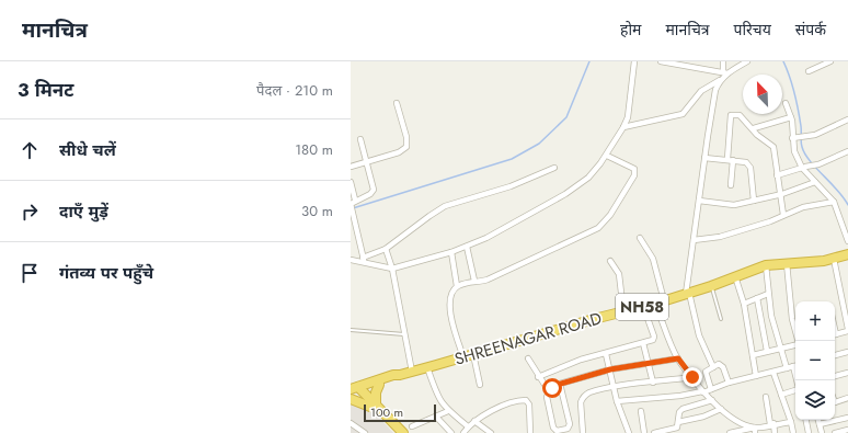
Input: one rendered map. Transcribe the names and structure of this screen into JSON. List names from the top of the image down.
{
  "streets": {
    "highway": ["NH58", "SHREENAGAR ROAD"]
  },
  "crossings": [
    ["NH58", "SHREENAGAR ROAD"]
  ],
  "scale_bar": "100 m",
  "north": "top left",
  "page": {
    "header": "मानचित्र",
    "nav": [
      "होम",
      "मानचित्र",
      "परिचय",
      "संपर्क"
    ],
    "heading": ["3 मिनट", "पैदल · 210 m"],
    "list": [
      ["सीधे चलें", "180 m"],
      ["दाएँ मुड़ें", "30 m"],
      "गंतव्य पर पहुँचे"
    ],
    "map_buttons": ["+", "−"],
    "scale": "100 m"
  }
}
